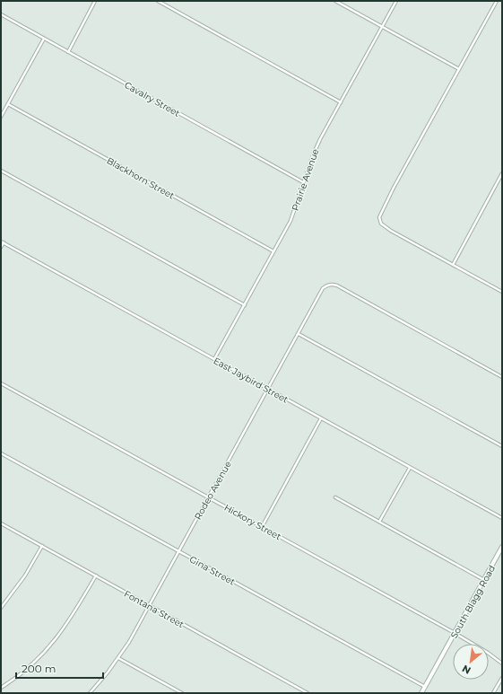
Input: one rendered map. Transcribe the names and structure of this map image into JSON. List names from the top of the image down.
{
  "streets": {
    "main road": ["South Blagg Road"],
    "street": [
      "Cavalry Street",
      "Blackhorn Street",
      "Prairie Avenue",
      "East Jaybird Street",
      "Rodeo Avenue",
      "Hickory Street",
      "Gina Street",
      "Fontana Street"
    ]
  },
  "crossings": [
    ["Cavalry Street", "Prairie Avenue"],
    ["Blackhorn Street", "Prairie Avenue"],
    ["Prairie Avenue", "East Jaybird Street"],
    ["East Jaybird Street", "Rodeo Avenue"],
    ["Rodeo Avenue", "Hickory Street"],
    ["Rodeo Avenue", "Gina Street"],
    ["Rodeo Avenue", "Fontana Street"],
    ["Hickory Street", "South Blagg Road"],
    ["Gina Street", "South Blagg Road"]
  ],
  "scale_bar": "200 m",
  "north": "bottom left"
}
